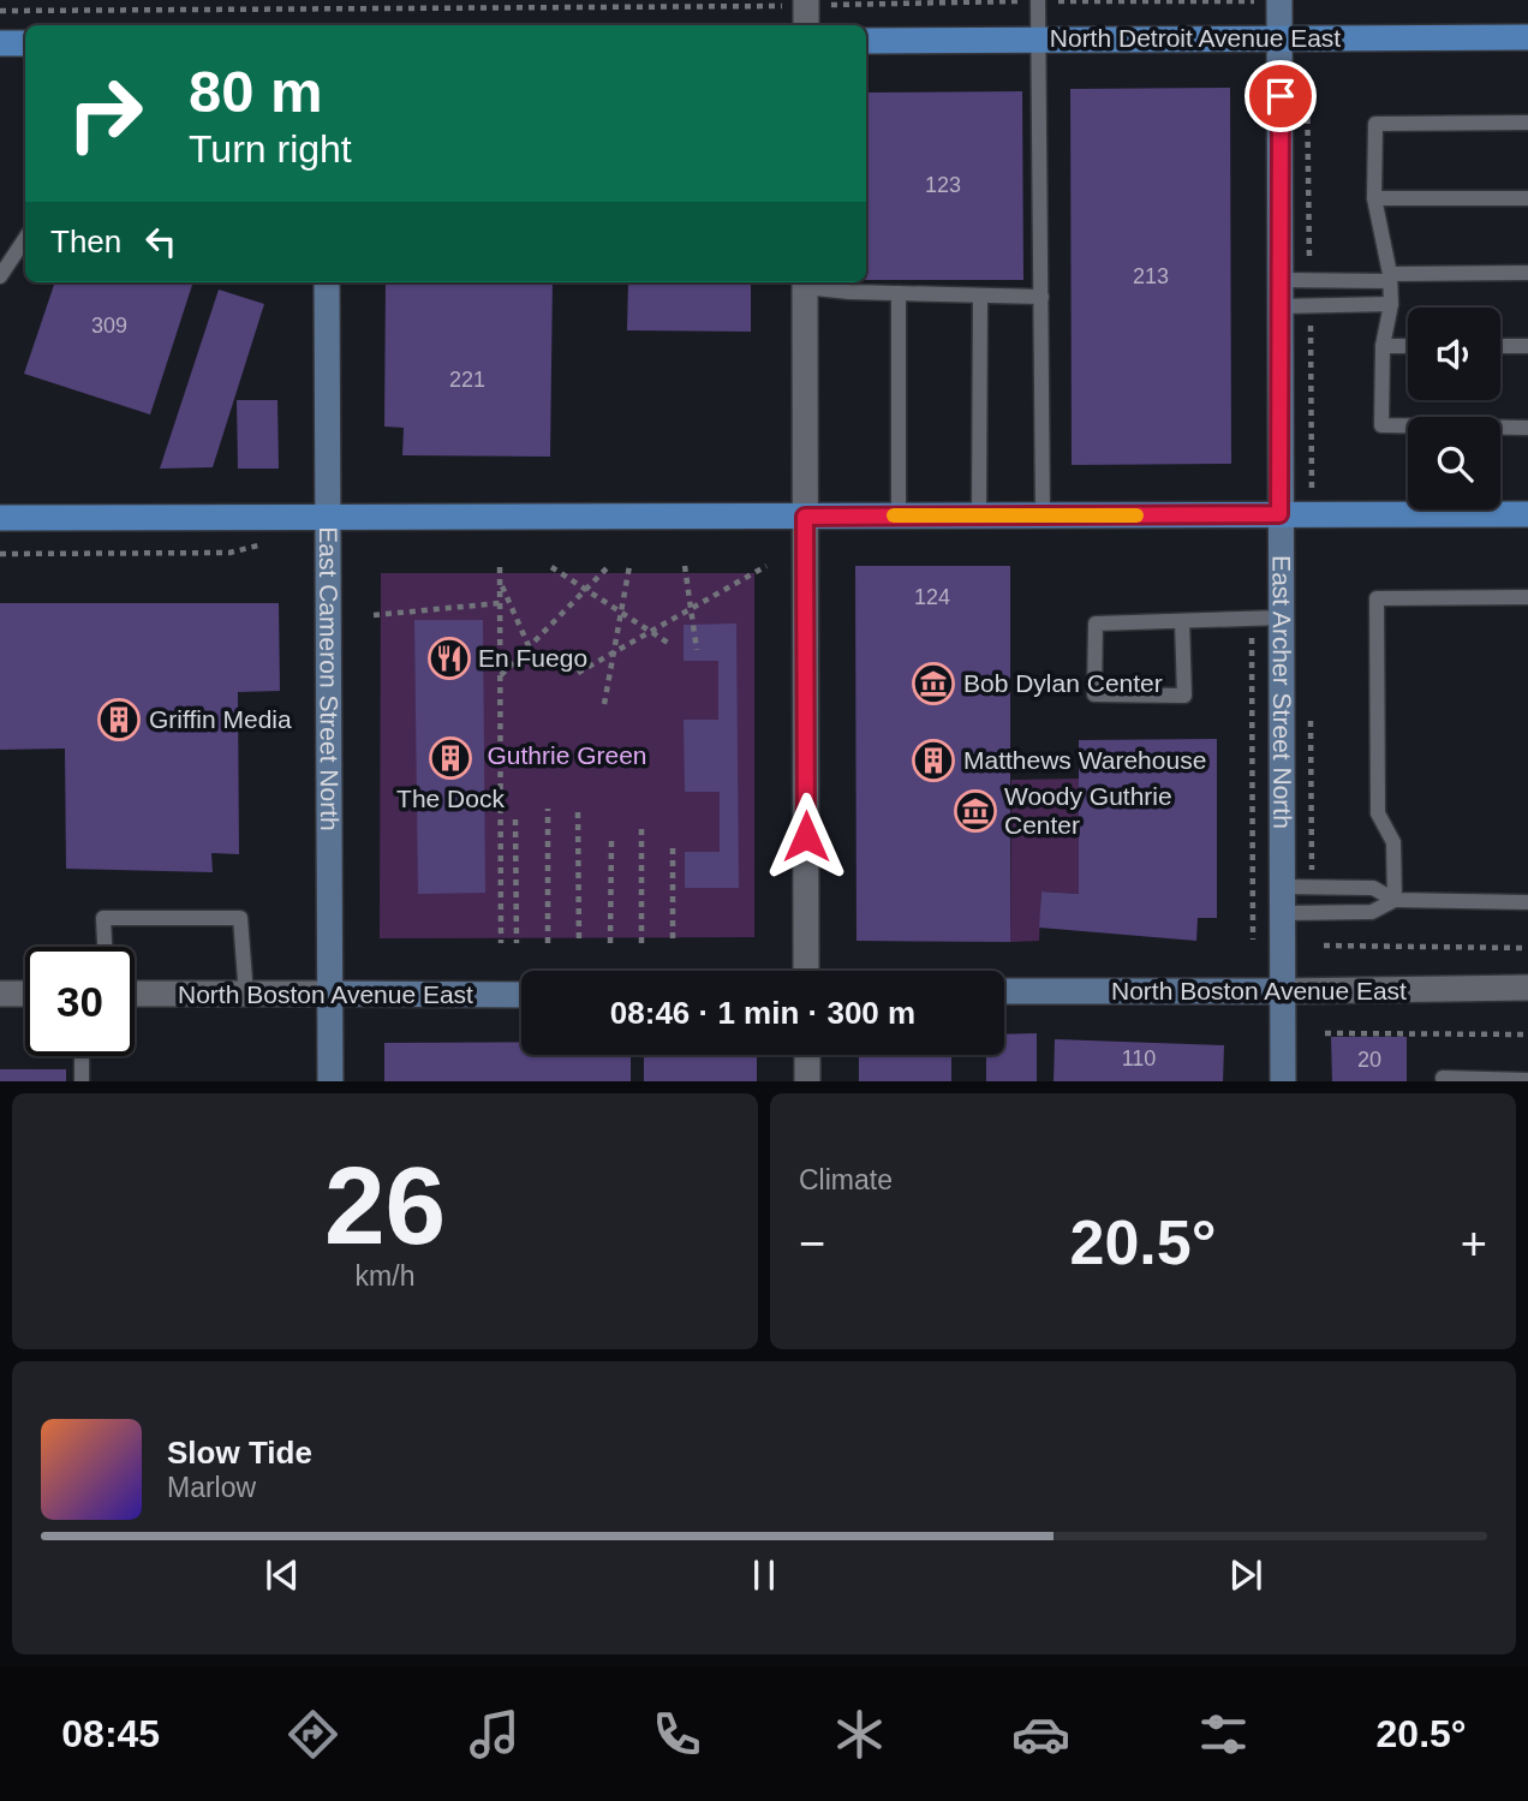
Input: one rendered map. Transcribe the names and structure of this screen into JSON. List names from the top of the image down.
{
  "streets": {
    "main road": ["North Detroit Avenue East"],
    "street": ["East Cameron Street North", "East Archer Street North", "North Boston Avenue East"]
  },
  "crossings": [
    ["North Detroit Avenue East", "East Archer Street North"],
    ["East Cameron Street North", "North Boston Avenue East"],
    ["East Archer Street North", "North Boston Avenue East"]
  ],
  "parks": ["Guthrie Green"],
  "places": {
    "restaurant": ["En Fuego"],
    "museum": ["Bob Dylan Center", "Woody Guthrie Center"],
    "building": ["Griffin Media", "The Dock", "Matthews Warehouse"]
  },
  "house_numbers": [
    "123",
    "213",
    "309",
    "221",
    "124",
    "110",
    "20"
  ],
  "page": {
    "turn": ["80 m", "Turn right"],
    "then": "Then",
    "limit": "30",
    "trip": "08:46 · 1 min · 300 m",
    "tile": [
      ["26", "km/h"],
      "Climate"
    ],
    "heat": ["−", "20.5°", "+"],
    "song": ["Slow Tide", "Marlow"],
    "tabs": ["08:45", "20.5°"]
  }
}
